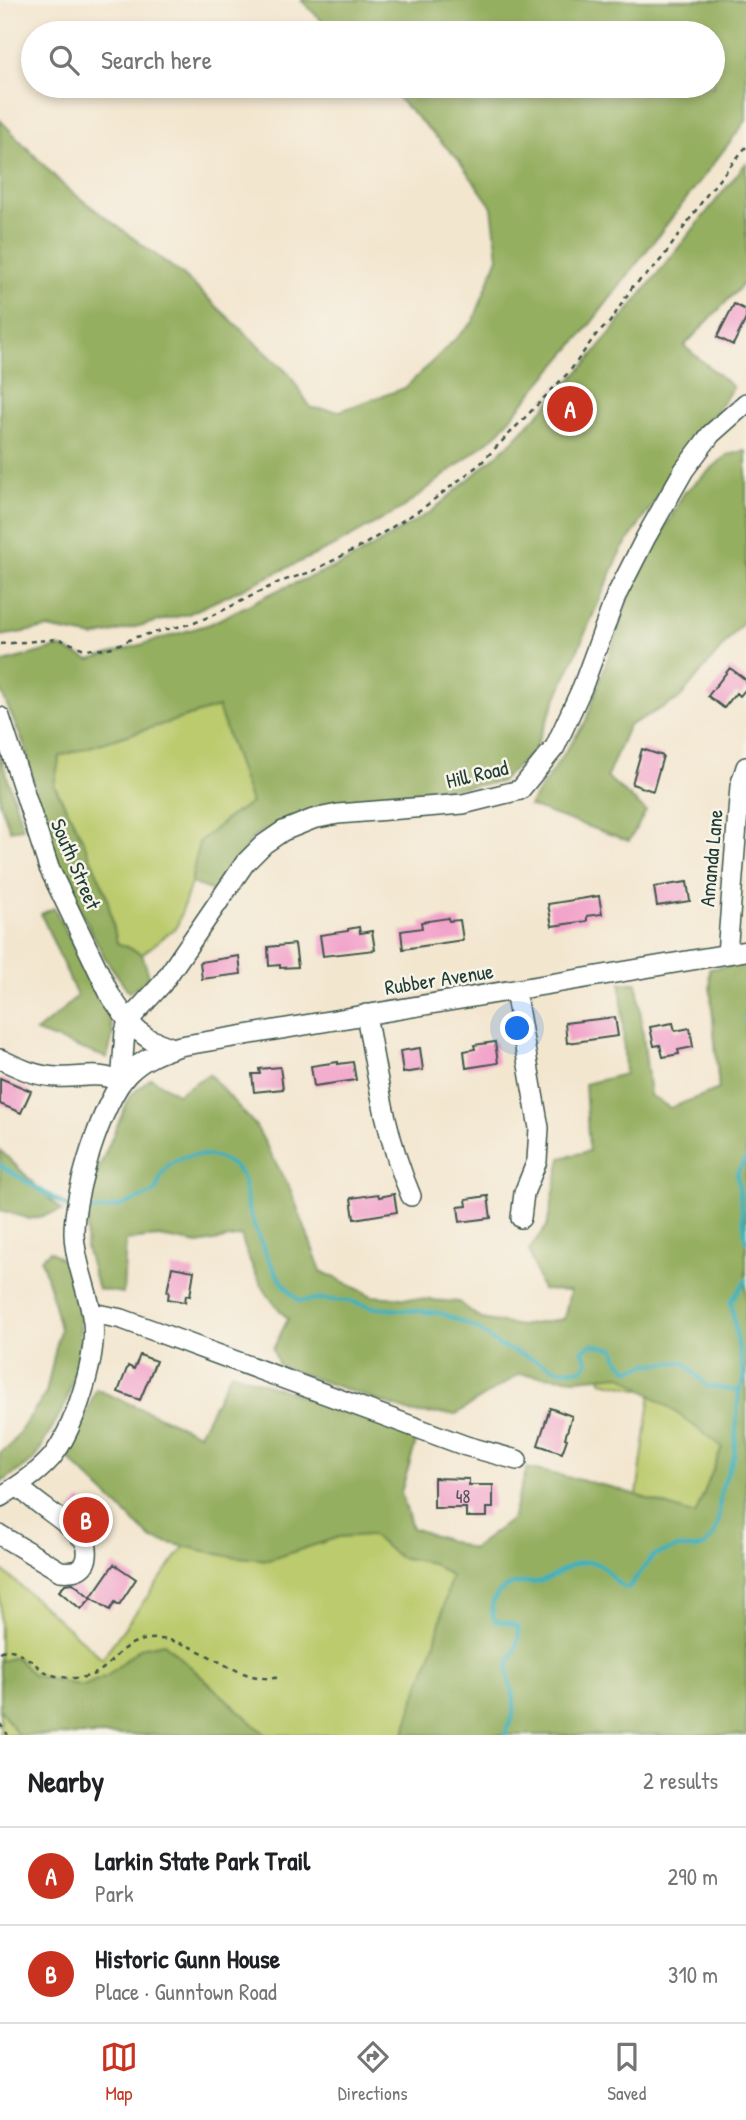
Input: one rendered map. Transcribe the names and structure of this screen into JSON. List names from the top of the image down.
{
  "streets": {
    "street": [
      "Hill Road",
      "Amanda Lane",
      "South Street",
      "Rubber Avenue"
    ]
  },
  "crossings": [
    ["Hill Road", "South Street"],
    ["Amanda Lane", "Rubber Avenue"],
    ["South Street", "Rubber Avenue"]
  ],
  "house_numbers": ["48"],
  "page": {
    "search": "Search here",
    "pins": ["A", "B"],
    "heading": ["Nearby", "2 results"],
    "list": [
      {
        "mark": "A",
        "name": "Larkin State Park Trail",
        "note": "Park",
        "value": "290 m"
      },
      {
        "mark": "B",
        "name": "Historic Gunn House",
        "note": "Place · Gunntown Road",
        "value": "310 m"
      }
    ],
    "nav": ["Map", "Directions", "Saved"]
  }
}
